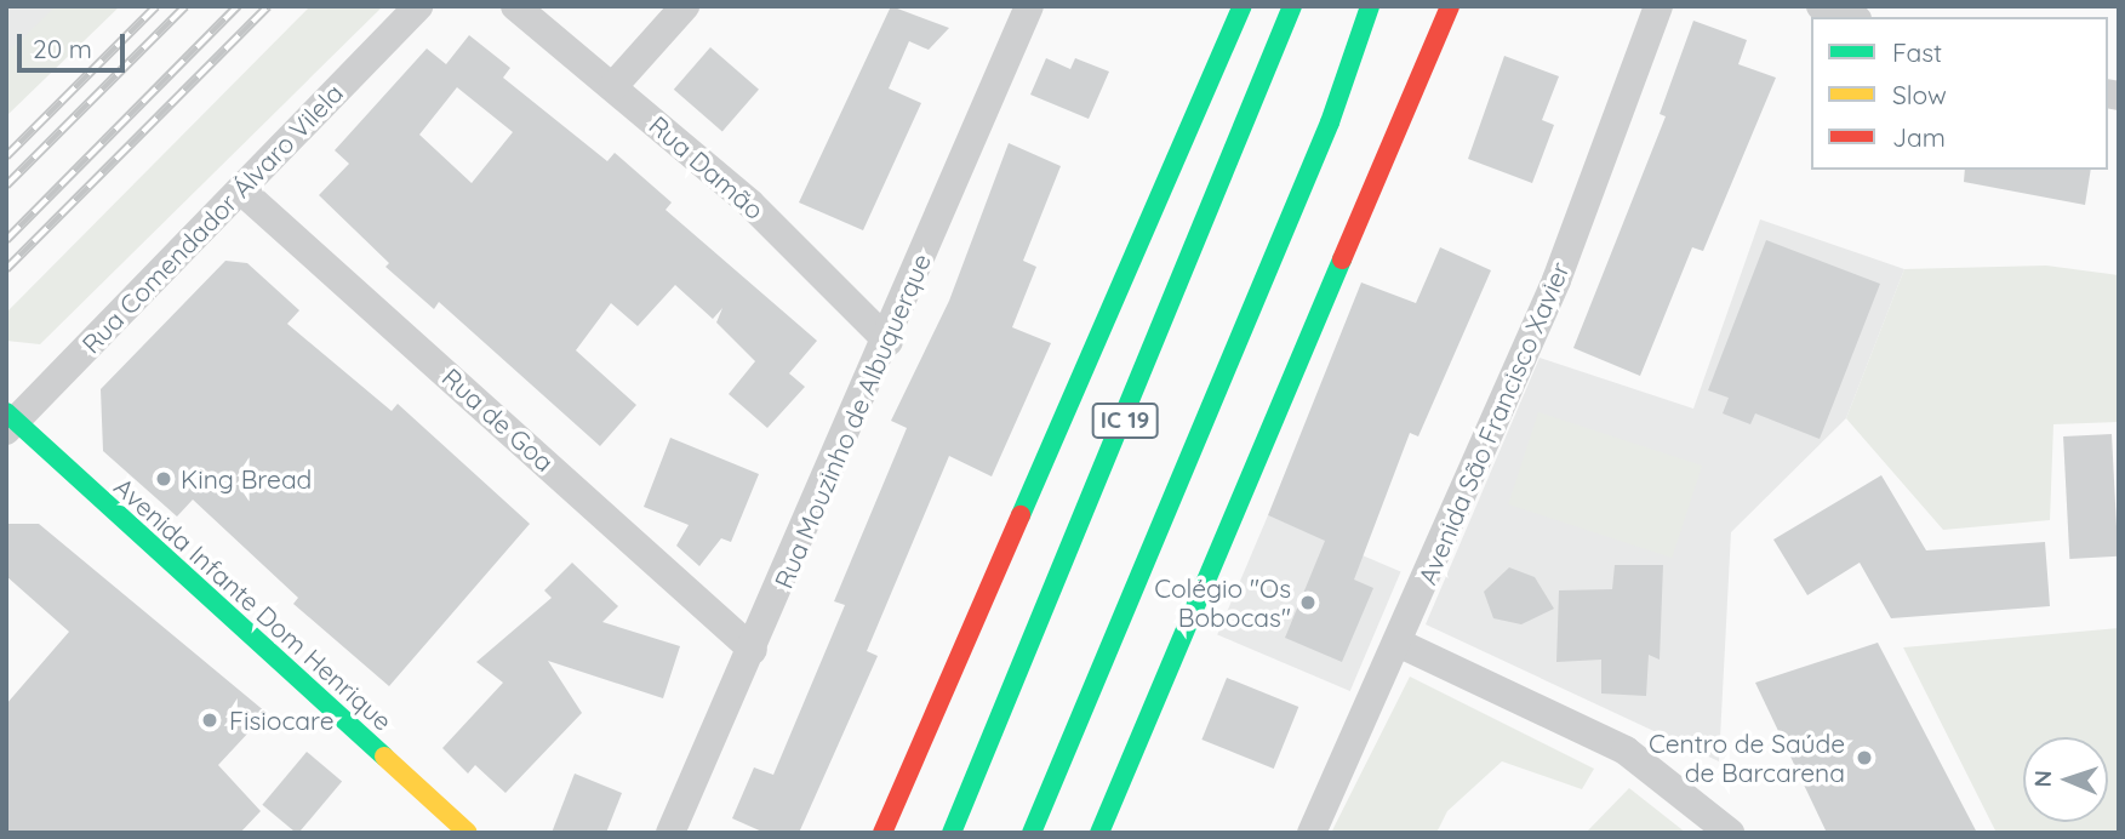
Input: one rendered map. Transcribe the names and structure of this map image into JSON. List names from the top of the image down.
{
  "streets": {
    "main road": ["IC 19", "Avenida Infante Dom Henrique"],
    "street": [
      "Rua Damão",
      "Rua Comendador Álvaro Vilela",
      "Rua de Goa",
      "Rua Mouzinho de Albuquerque",
      "Avenida São Francisco Xavier"
    ]
  },
  "crossings": [
    ["Rua Damão", "Rua Mouzinho de Albuquerque"],
    ["Rua Comendador Álvaro Vilela", "Rua de Goa"],
    ["Rua Comendador Álvaro Vilela", "Avenida Infante Dom Henrique"],
    ["Rua de Goa", "Rua Mouzinho de Albuquerque"]
  ],
  "places": [
    "King Bread",
    "Colégio \"Os Bobocas\"",
    "Fisiocare",
    "Centro de Saúde de Barcarena"
  ],
  "legend": ["Fast", "Slow", "Jam"],
  "scale_bar": "20 m",
  "north": "left"
}
